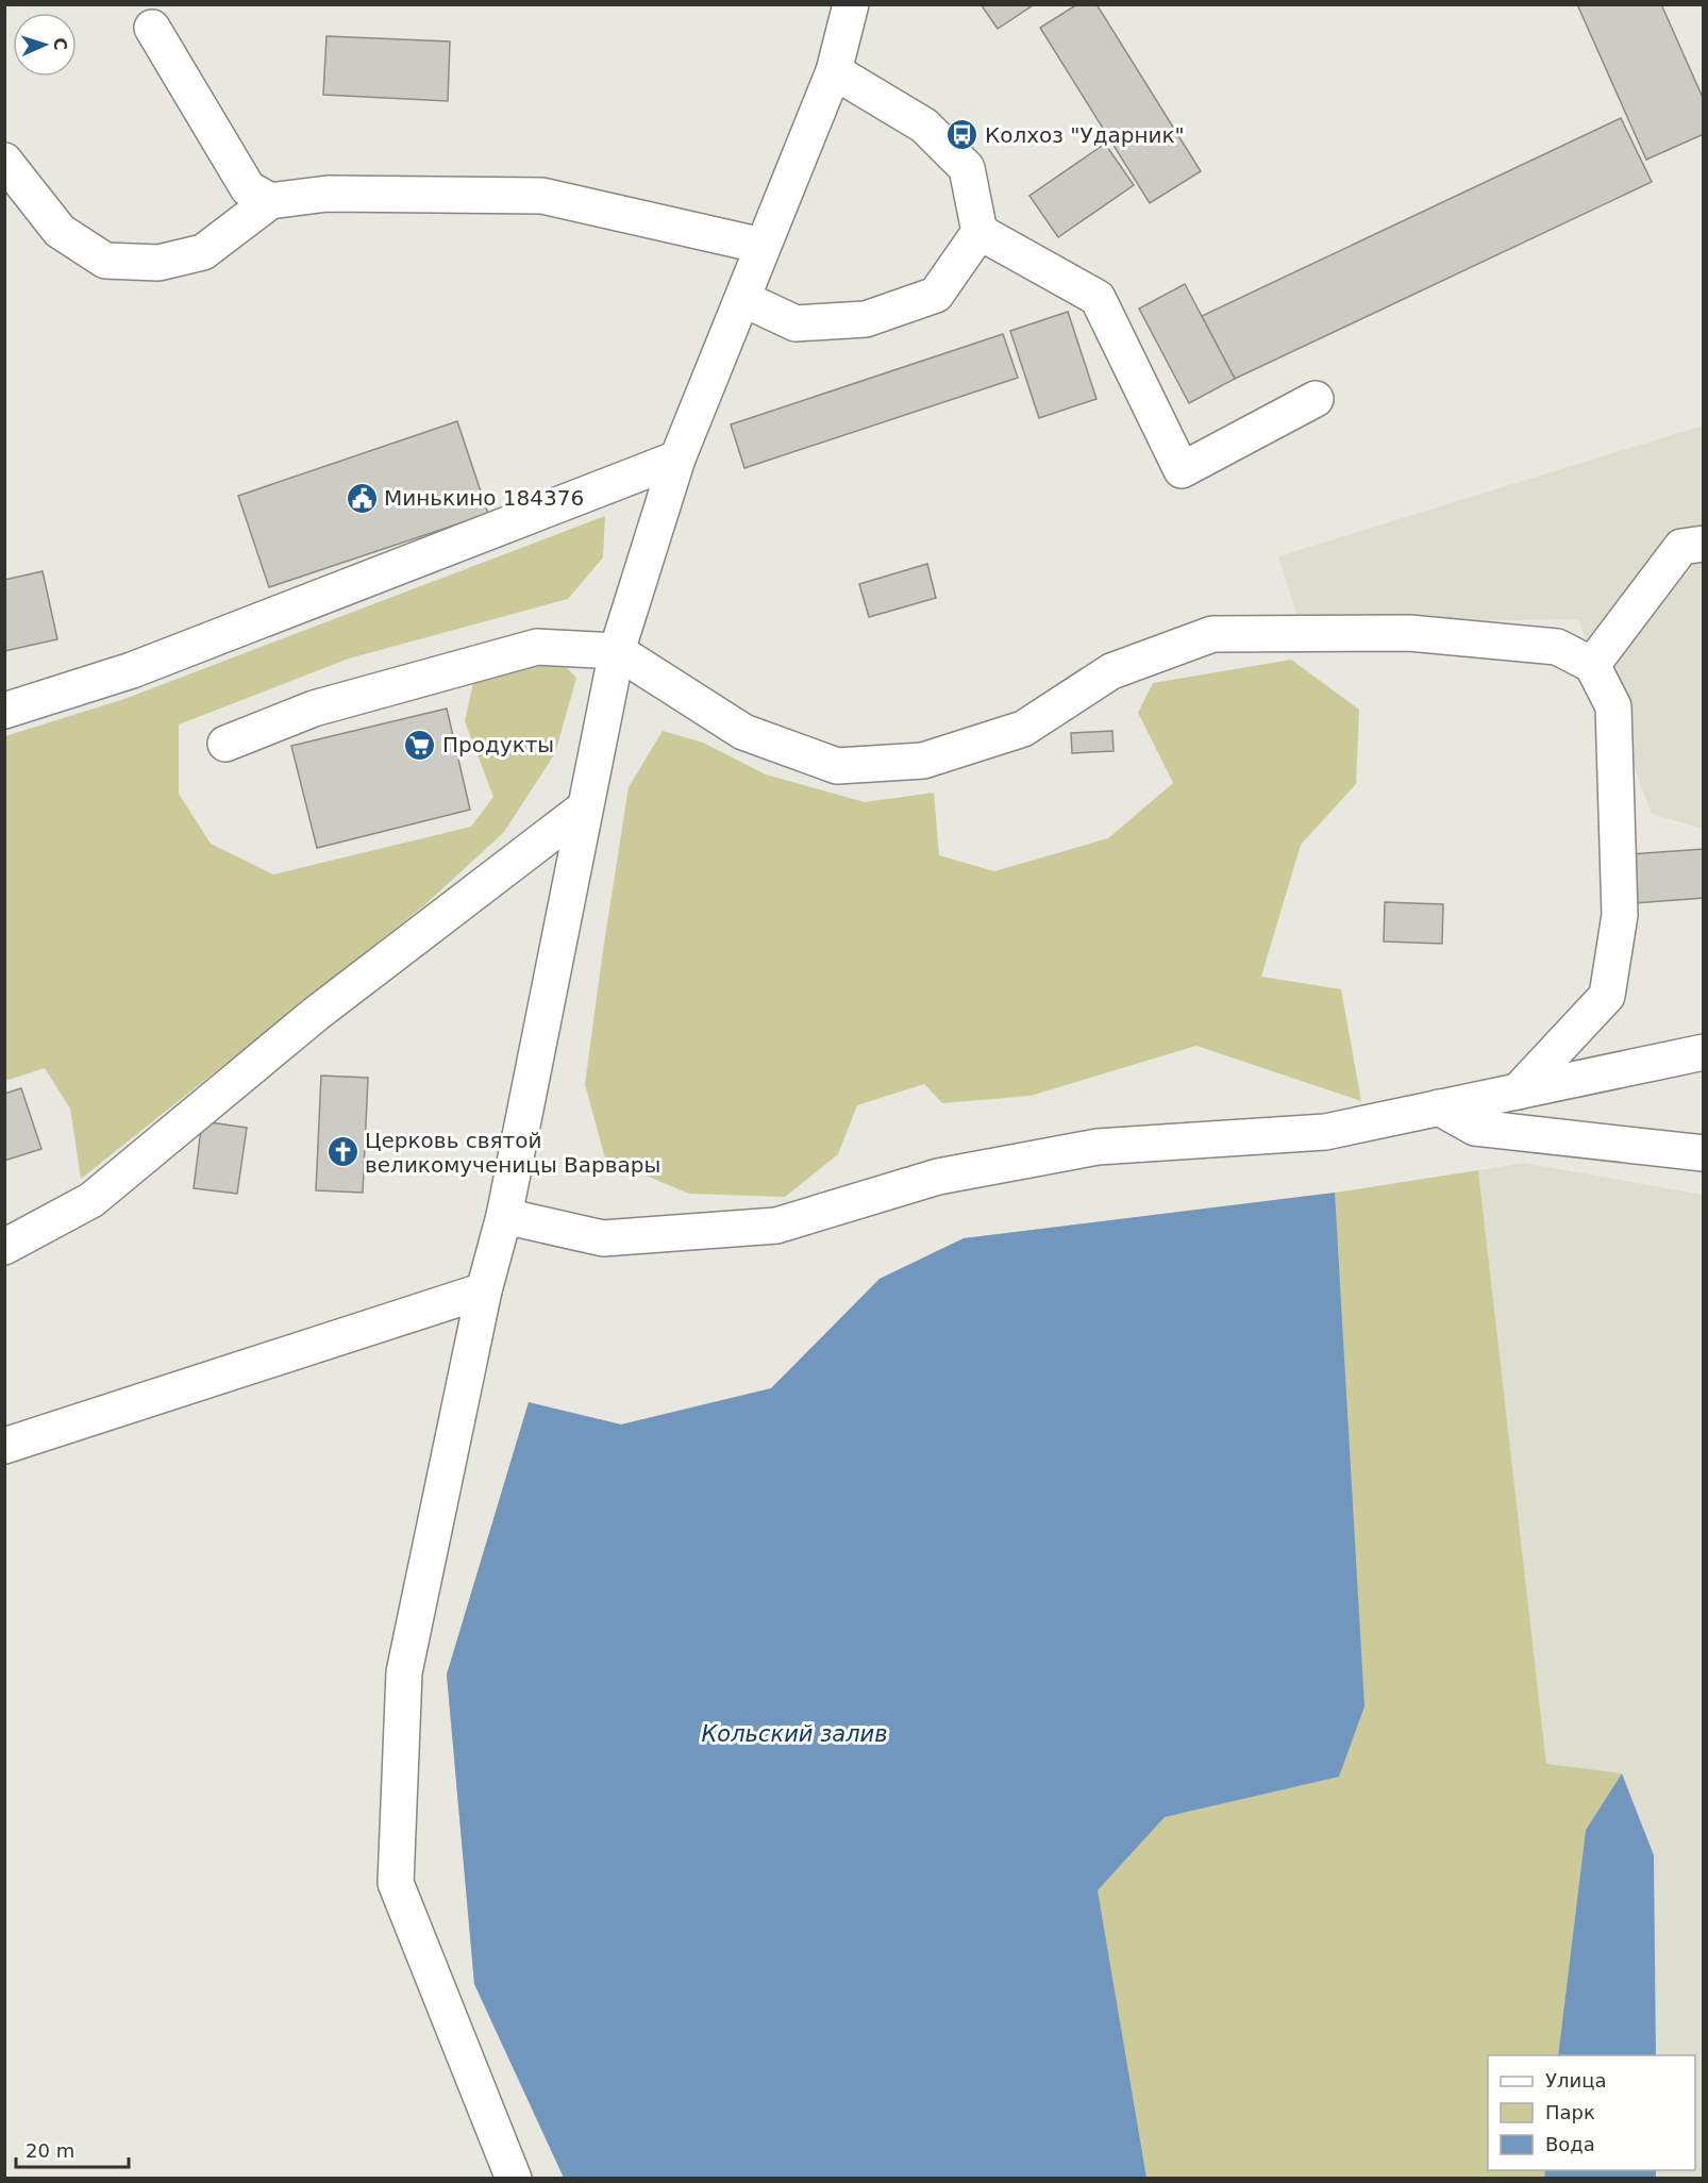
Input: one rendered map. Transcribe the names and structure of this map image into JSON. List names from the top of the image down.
{
  "water": ["Кольский залив"],
  "places": {
    "bus stop": ["Колхоз \"Ударник\""],
    "public building": ["Минькино 184376"],
    "supermarket": ["Продукты"],
    "church": ["Церковь святой великомученицы Варвары"]
  },
  "legend": ["Улица", "Парк", "Вода"],
  "scale_bar": "20 m",
  "north": "right"
}
